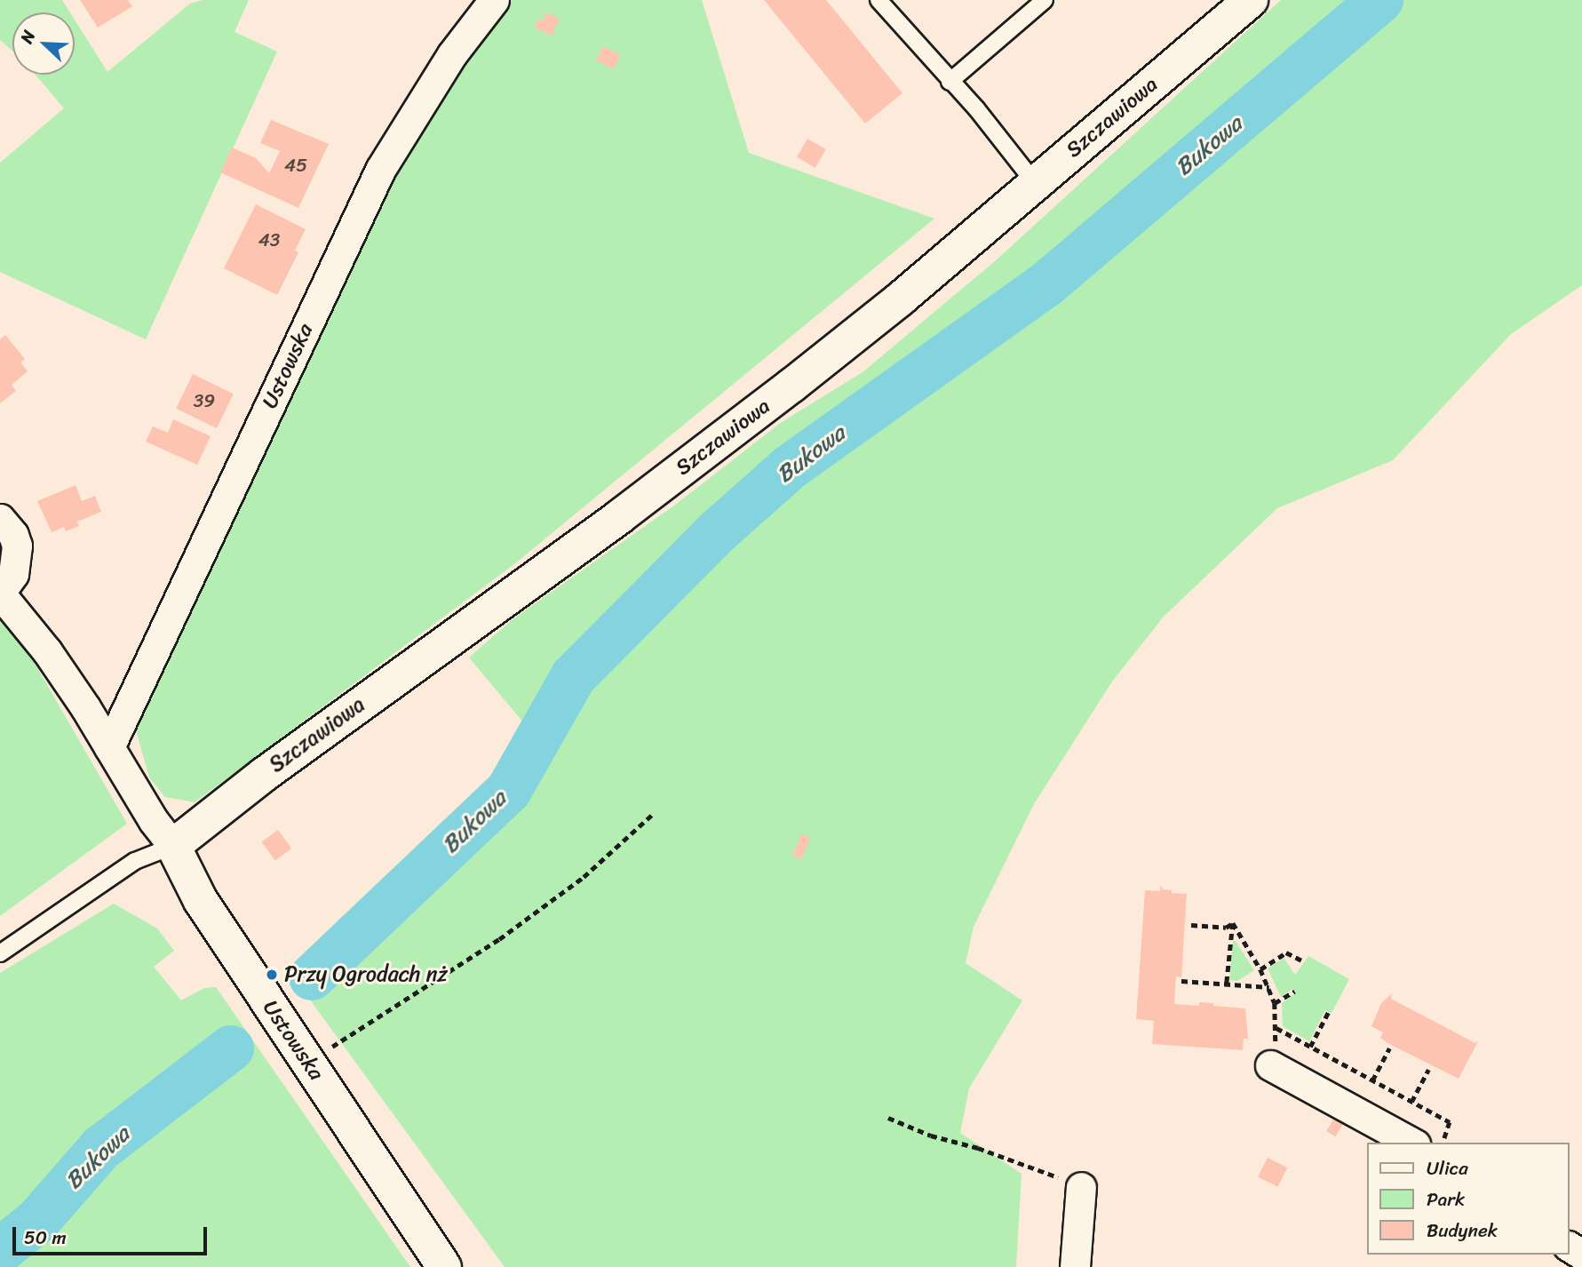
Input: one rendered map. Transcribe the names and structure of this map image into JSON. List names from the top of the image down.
{
  "streets": {
    "street": ["Szczawiowa", "Ustowska"]
  },
  "crossings": [
    ["Szczawiowa", "Ustowska"]
  ],
  "water": ["Bukowa"],
  "places": ["Przy Ogrodach nż"],
  "house_numbers": ["45", "43", "39"],
  "legend": ["Ulica", "Park", "Budynek"],
  "scale_bar": "50 m",
  "north": "top left"
}
